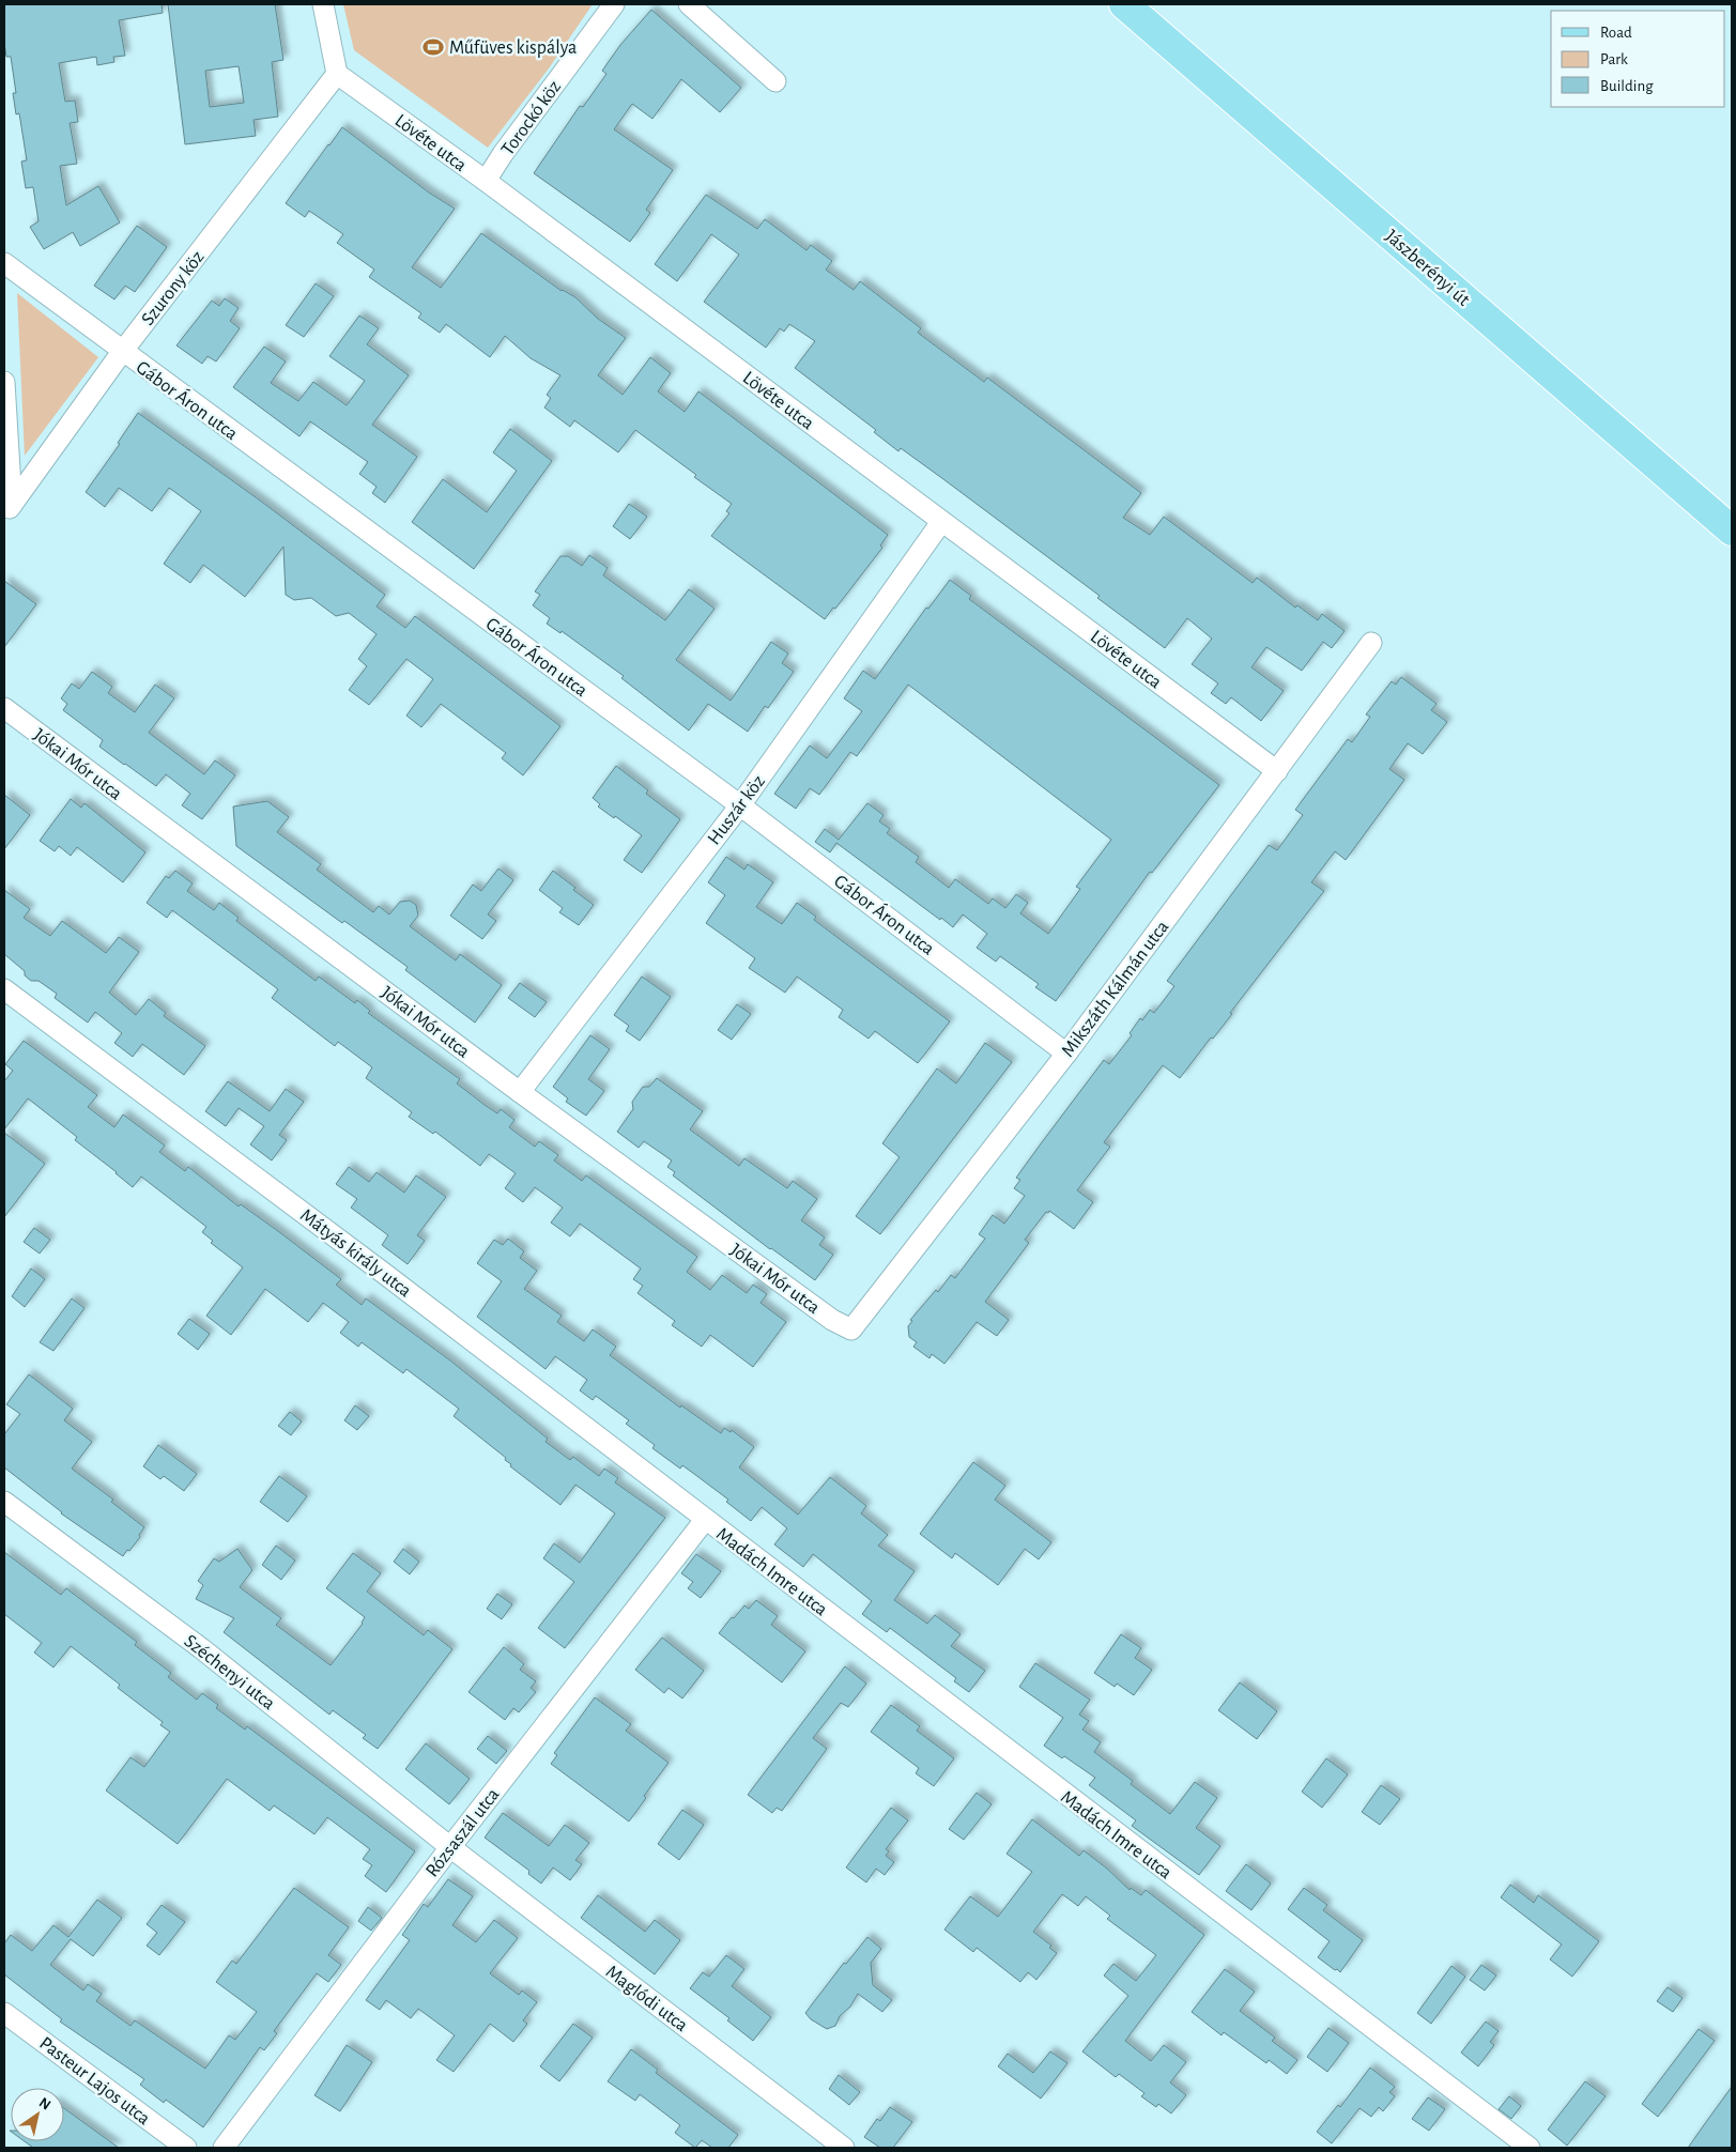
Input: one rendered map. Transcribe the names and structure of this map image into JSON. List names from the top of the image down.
{
  "streets": {
    "main road": ["Jászberényi út"],
    "street": [
      "Torockó köz",
      "Lövéte utca",
      "Szurony köz",
      "Gábor Áron utca",
      "Jókai Mór utca",
      "Huszár köz",
      "Mikszáth Kálmán utca",
      "Mátyás király utca",
      "Madách Imre utca",
      "Széchenyi utca",
      "Rózsaszál utca",
      "Maglódi utca",
      "Pasteur Lajos utca"
    ]
  },
  "crossings": [
    ["Torockó köz", "Lövéte utca"],
    ["Lövéte utca", "Szurony köz"],
    ["Lövéte utca", "Huszár köz"],
    ["Lövéte utca", "Mikszáth Kálmán utca"],
    ["Szurony köz", "Gábor Áron utca"],
    ["Gábor Áron utca", "Huszár köz"],
    ["Gábor Áron utca", "Mikszáth Kálmán utca"],
    ["Jókai Mór utca", "Huszár köz"],
    ["Jókai Mór utca", "Mikszáth Kálmán utca"],
    ["Mátyás király utca", "Madách Imre utca"],
    ["Mátyás király utca", "Rózsaszál utca"],
    ["Madách Imre utca", "Rózsaszál utca"],
    ["Széchenyi utca", "Rózsaszál utca"],
    ["Széchenyi utca", "Maglódi utca"],
    ["Rózsaszál utca", "Maglódi utca"]
  ],
  "places": {
    "sports": ["Műfüves kispálya"]
  },
  "legend": ["Road", "Park", "Building"],
  "north": "top right"
}
